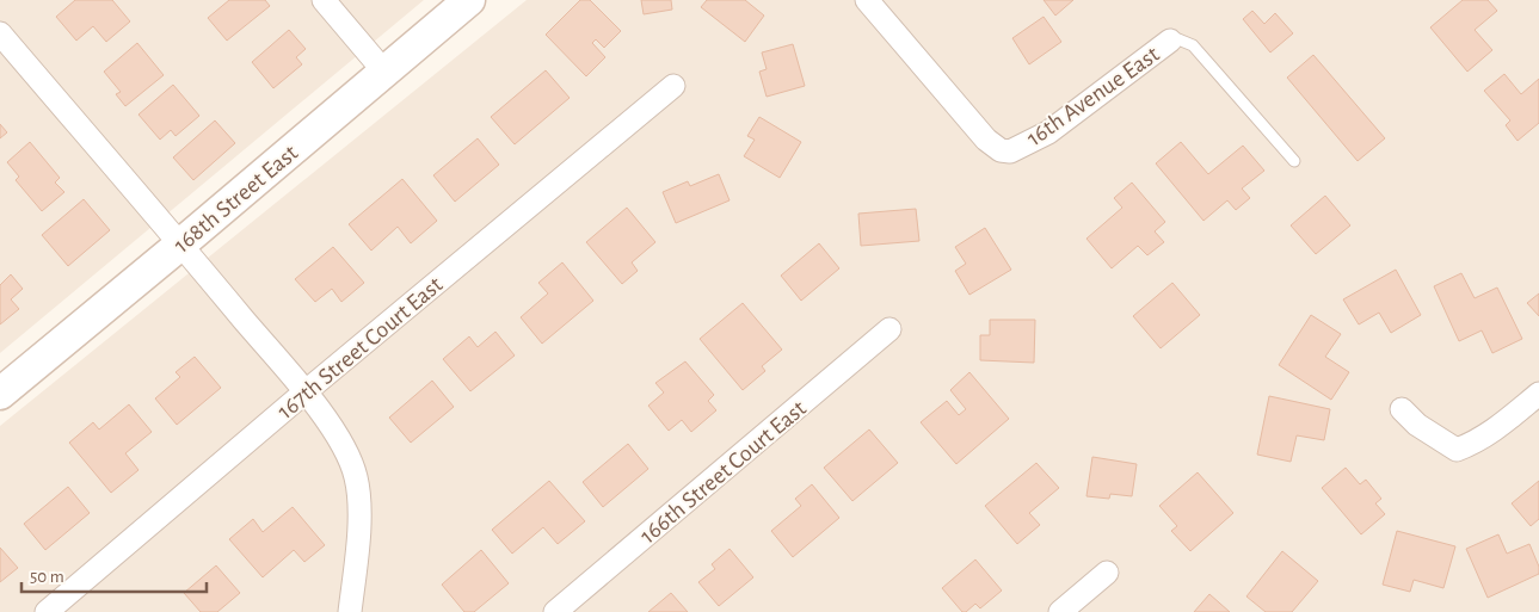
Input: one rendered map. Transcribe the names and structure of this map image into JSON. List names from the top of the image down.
{
  "streets": {
    "street": [
      "16th Avenue East",
      "168th Street East",
      "167th Street Court East",
      "166th Street Court East"
    ]
  },
  "scale_bar": "50 m"
}
